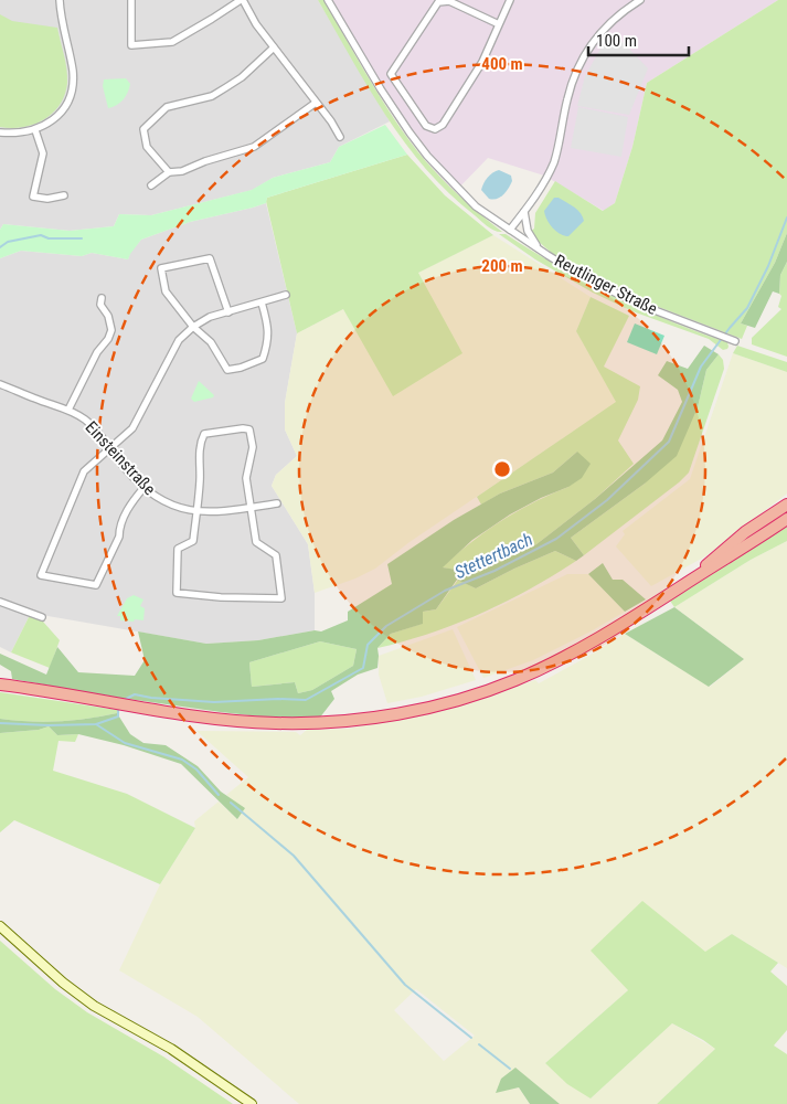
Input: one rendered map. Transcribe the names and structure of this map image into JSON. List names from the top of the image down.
{
  "streets": {
    "street": ["Reutlinger Straße", "Einsteinstraße"]
  },
  "water": ["Stettertbach"],
  "scale_bar": "100 m",
  "rings": ["400 m", "200 m"]
}
